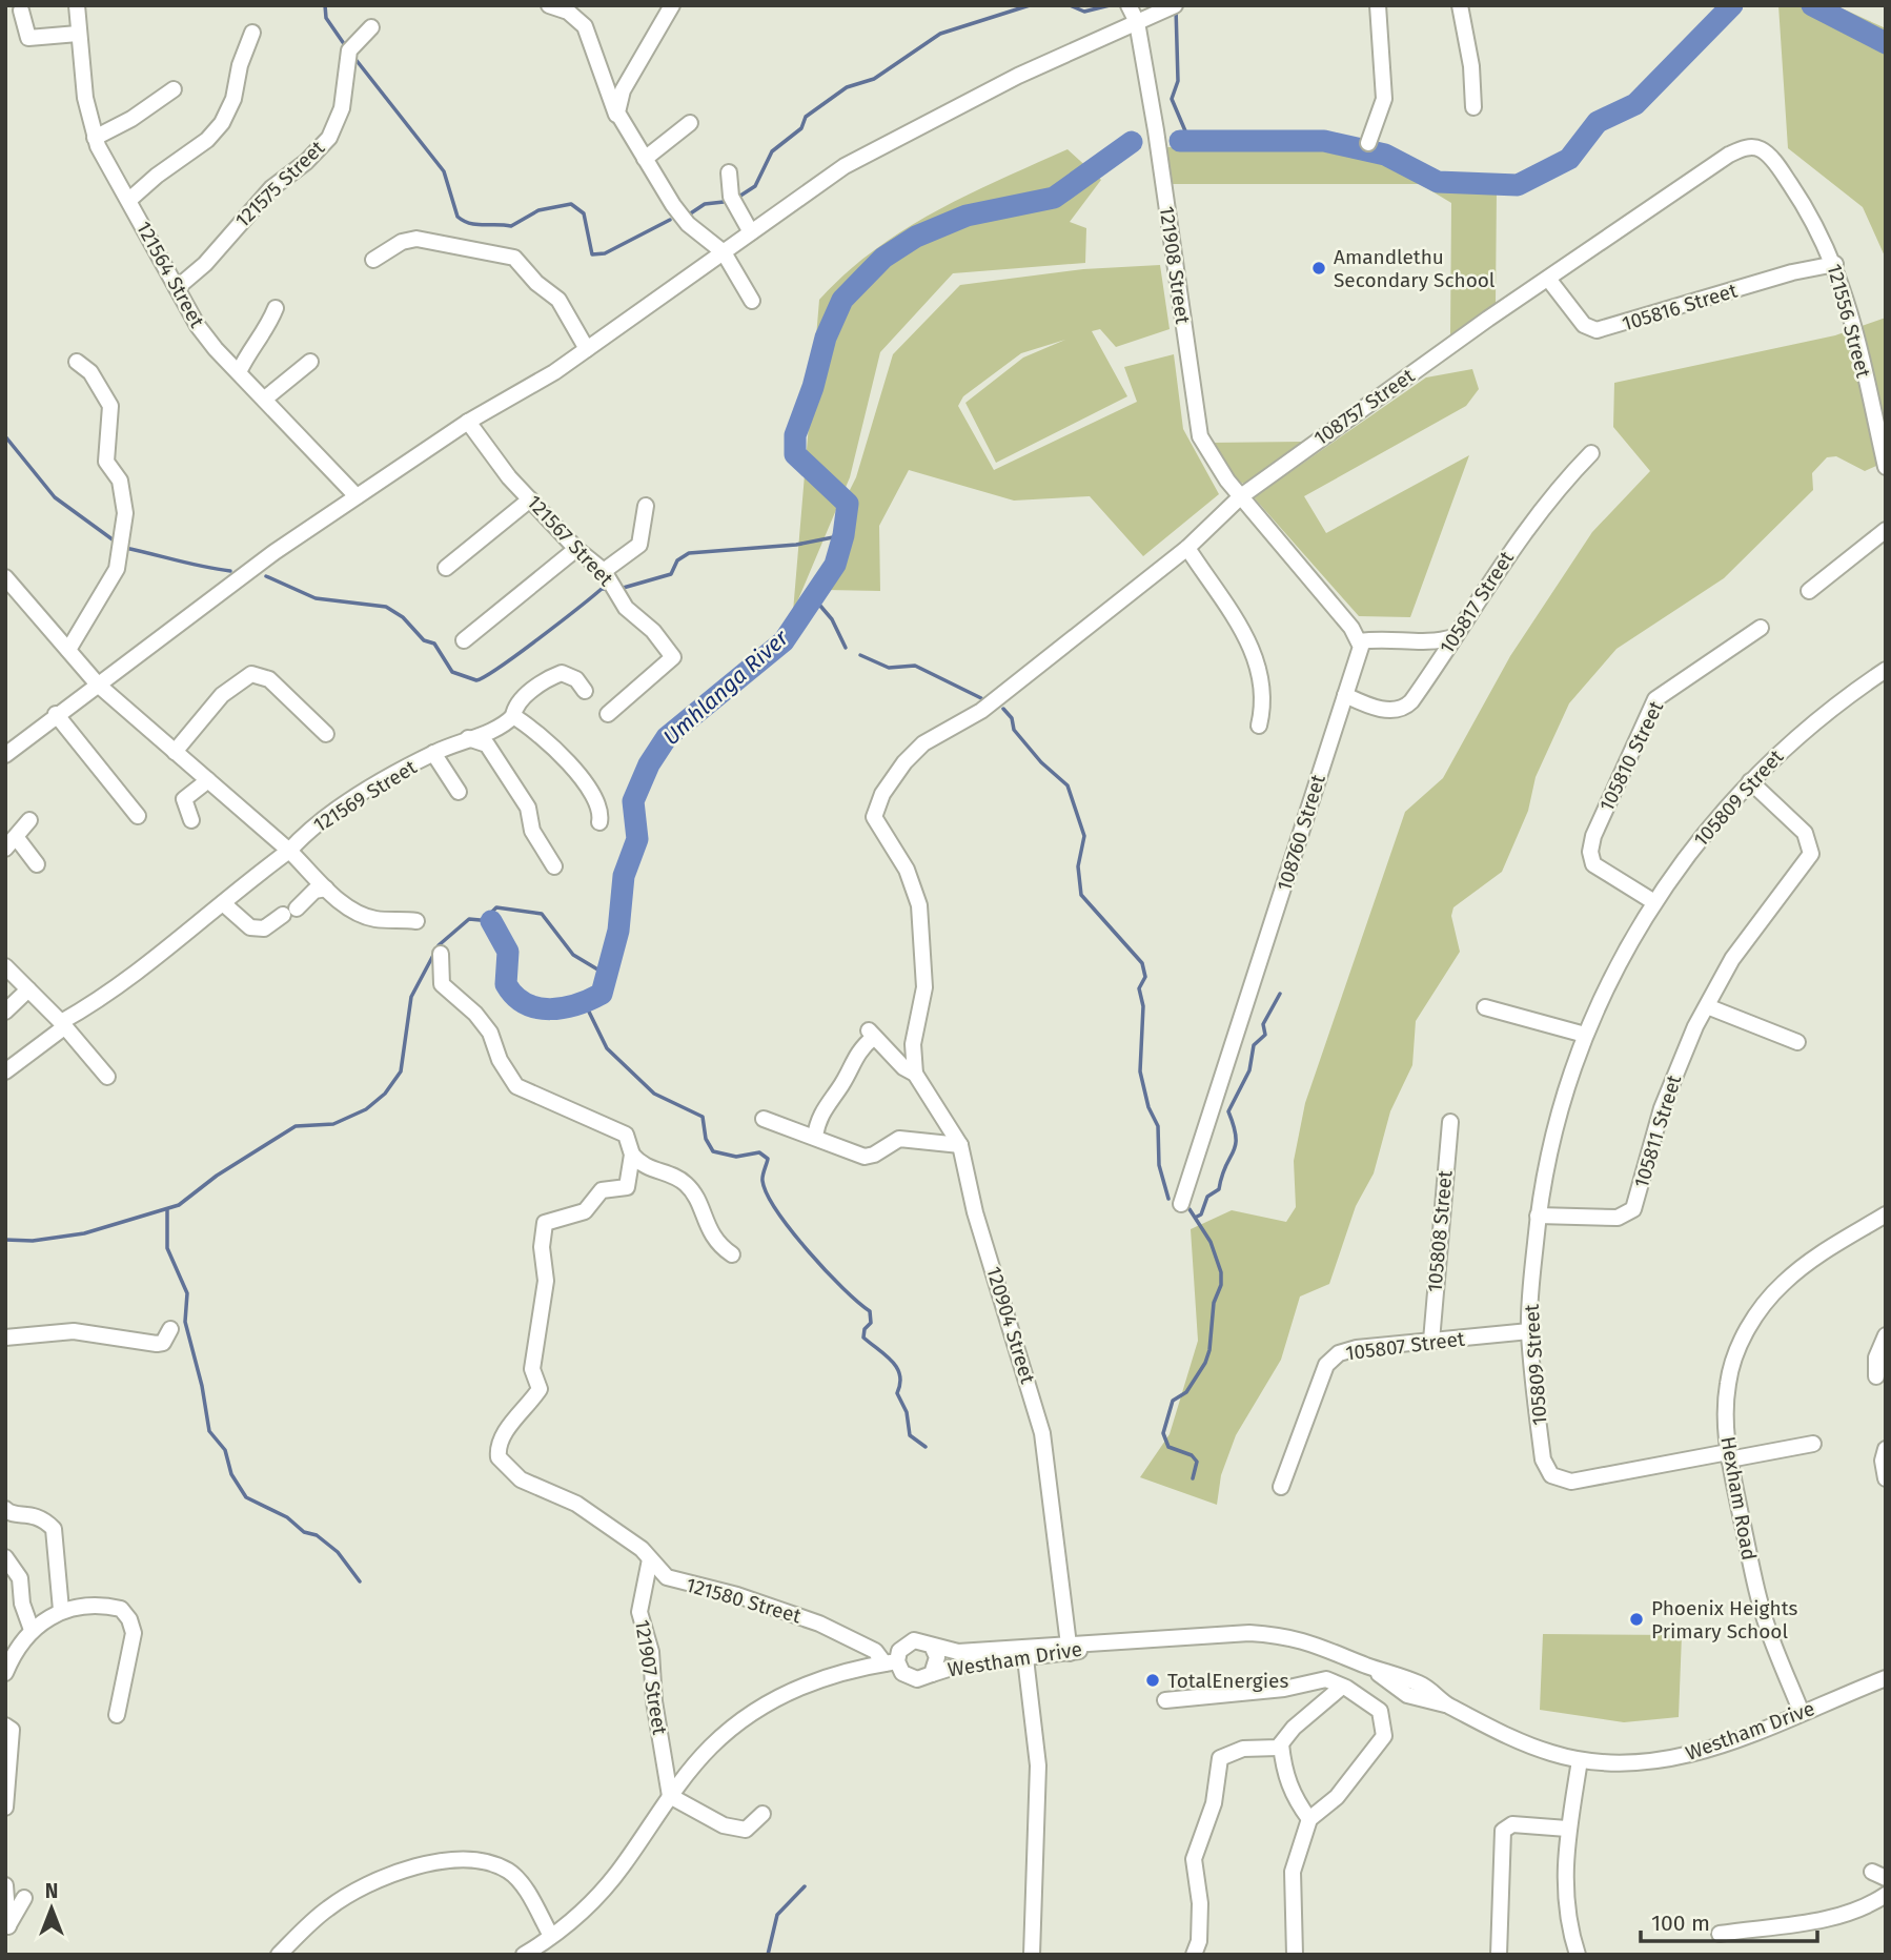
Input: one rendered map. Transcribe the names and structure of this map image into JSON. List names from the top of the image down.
{
  "streets": {
    "street": [
      "121575 Street",
      "121908 Street",
      "121564 Street",
      "105816 Street",
      "121556 Street",
      "108757 Street",
      "121567 Street",
      "105817 Street",
      "105810 Street",
      "121569 Street",
      "105809 Street",
      "108760 Street",
      "105811 Street",
      "105808 Street",
      "120904 Street",
      "105807 Street",
      "Hexham Road",
      "121580 Street",
      "Westham Drive",
      "121907 Street"
    ]
  },
  "crossings": [
    ["121575 Street", "121564 Street"],
    ["121908 Street", "108757 Street"],
    ["105816 Street", "121556 Street"],
    ["105816 Street", "108757 Street"],
    ["121556 Street", "108757 Street"],
    ["108757 Street", "120904 Street"],
    ["105817 Street", "108760 Street"],
    ["105810 Street", "105809 Street"],
    ["105809 Street", "105811 Street"],
    ["105809 Street", "105807 Street"],
    ["105809 Street", "Hexham Road"],
    ["105808 Street", "105807 Street"],
    ["120904 Street", "Westham Drive"],
    ["Hexham Road", "Westham Drive"],
    ["121580 Street", "Westham Drive"],
    ["121580 Street", "121907 Street"]
  ],
  "water": ["Umhlanga River"],
  "places": ["Amandlethu Secondary School", "Phoenix Heights Primary School", "TotalEnergies"],
  "scale_bar": "100 m",
  "north": "top"
}
